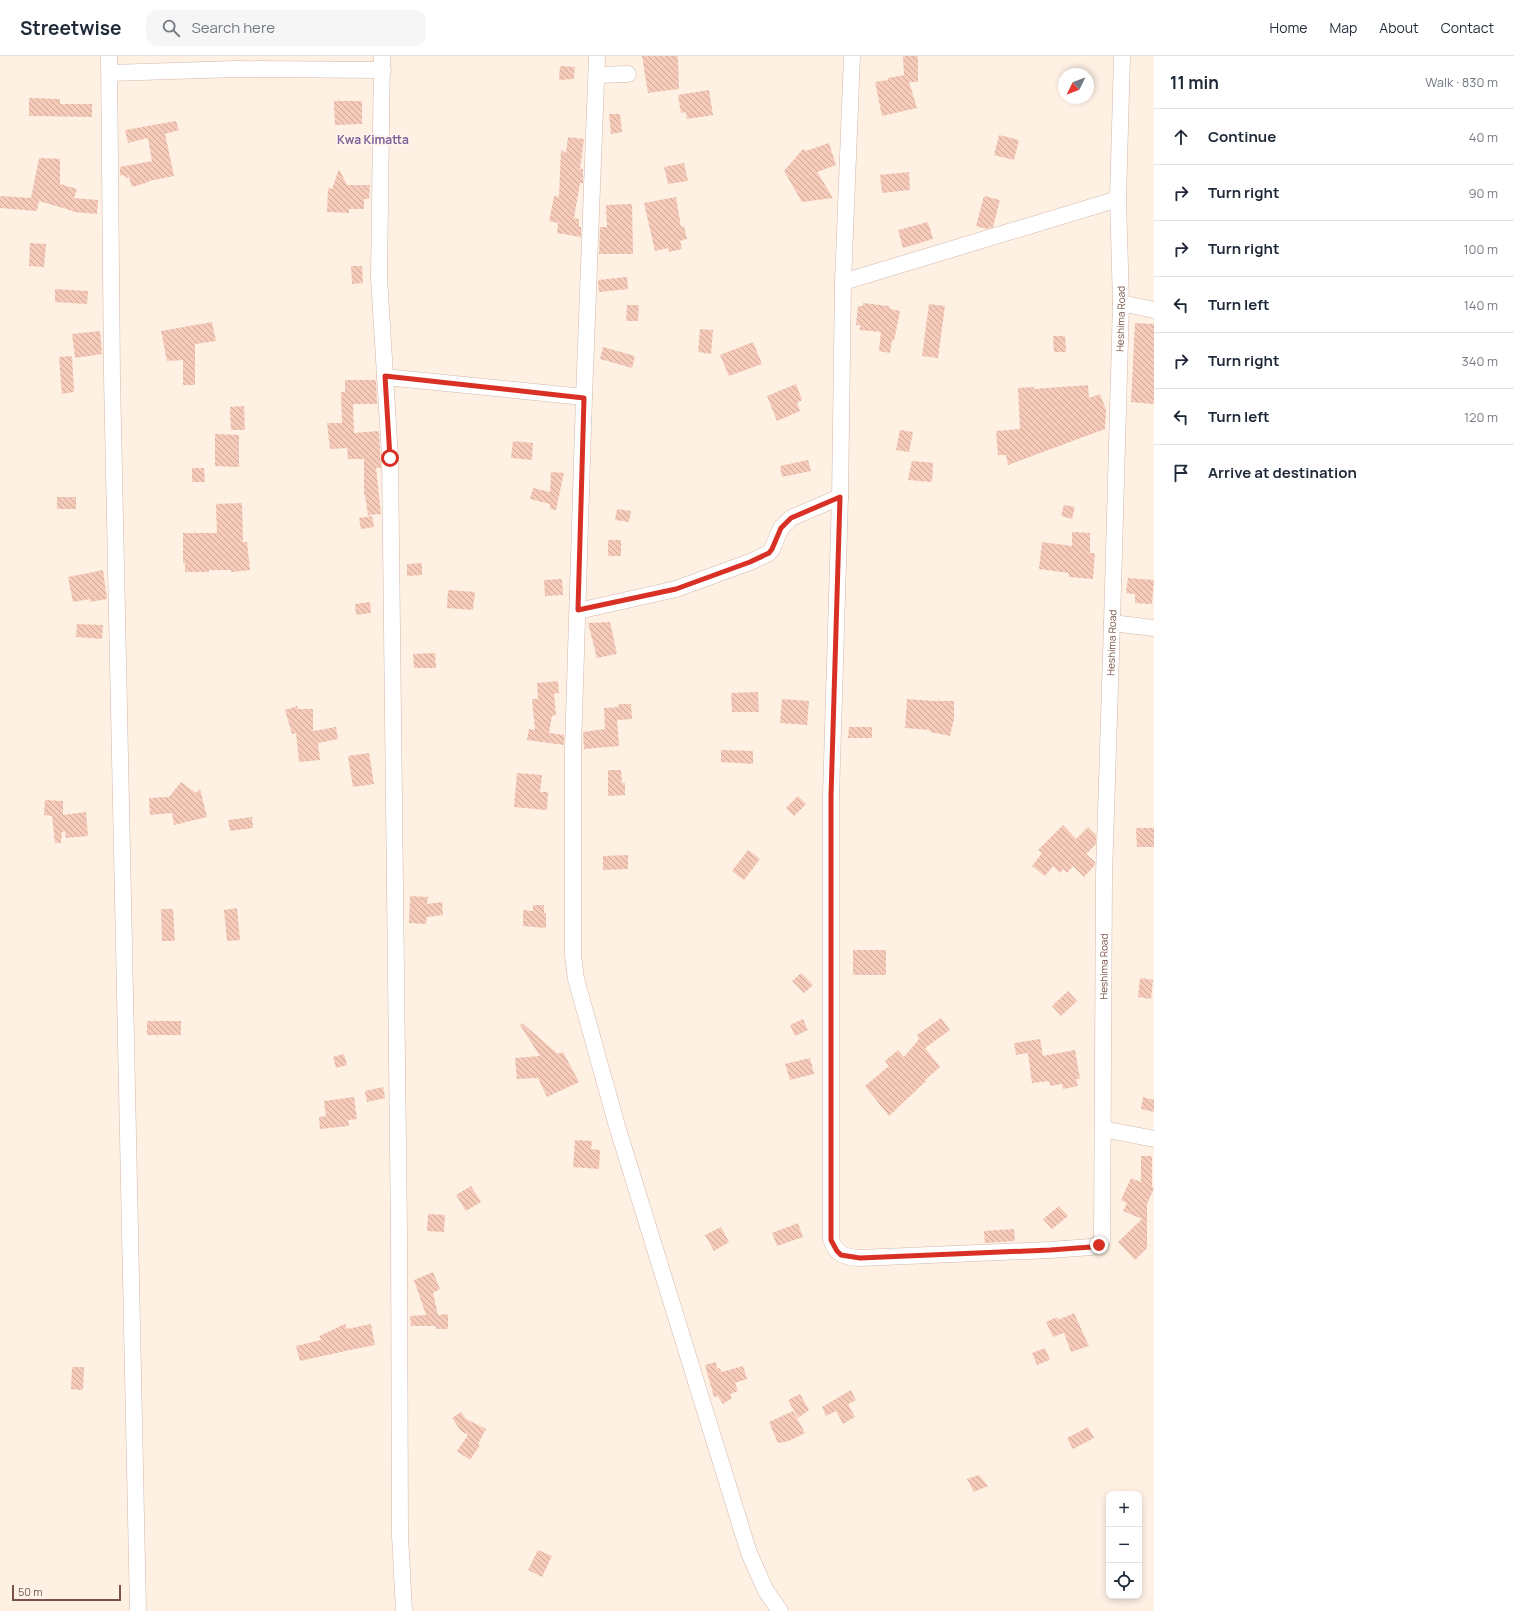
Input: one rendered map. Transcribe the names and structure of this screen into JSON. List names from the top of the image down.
{
  "streets": {
    "street": ["Heshima Road"]
  },
  "districts": ["Kwa Kimatta"],
  "scale_bar": "50 m",
  "north": "bottom left",
  "page": {
    "header": "Streetwise",
    "search": "Search here",
    "nav": [
      "Home",
      "Map",
      "About",
      "Contact"
    ],
    "heading": ["11 min", "Walk · 830 m"],
    "list": [
      ["Continue", "40 m"],
      ["Turn right", "90 m"],
      ["Turn right", "100 m"],
      ["Turn left", "140 m"],
      ["Turn right", "340 m"],
      ["Turn left", "120 m"],
      "Arrive at destination"
    ],
    "map_buttons": ["+", "−"],
    "scale": "50 m"
  }
}
